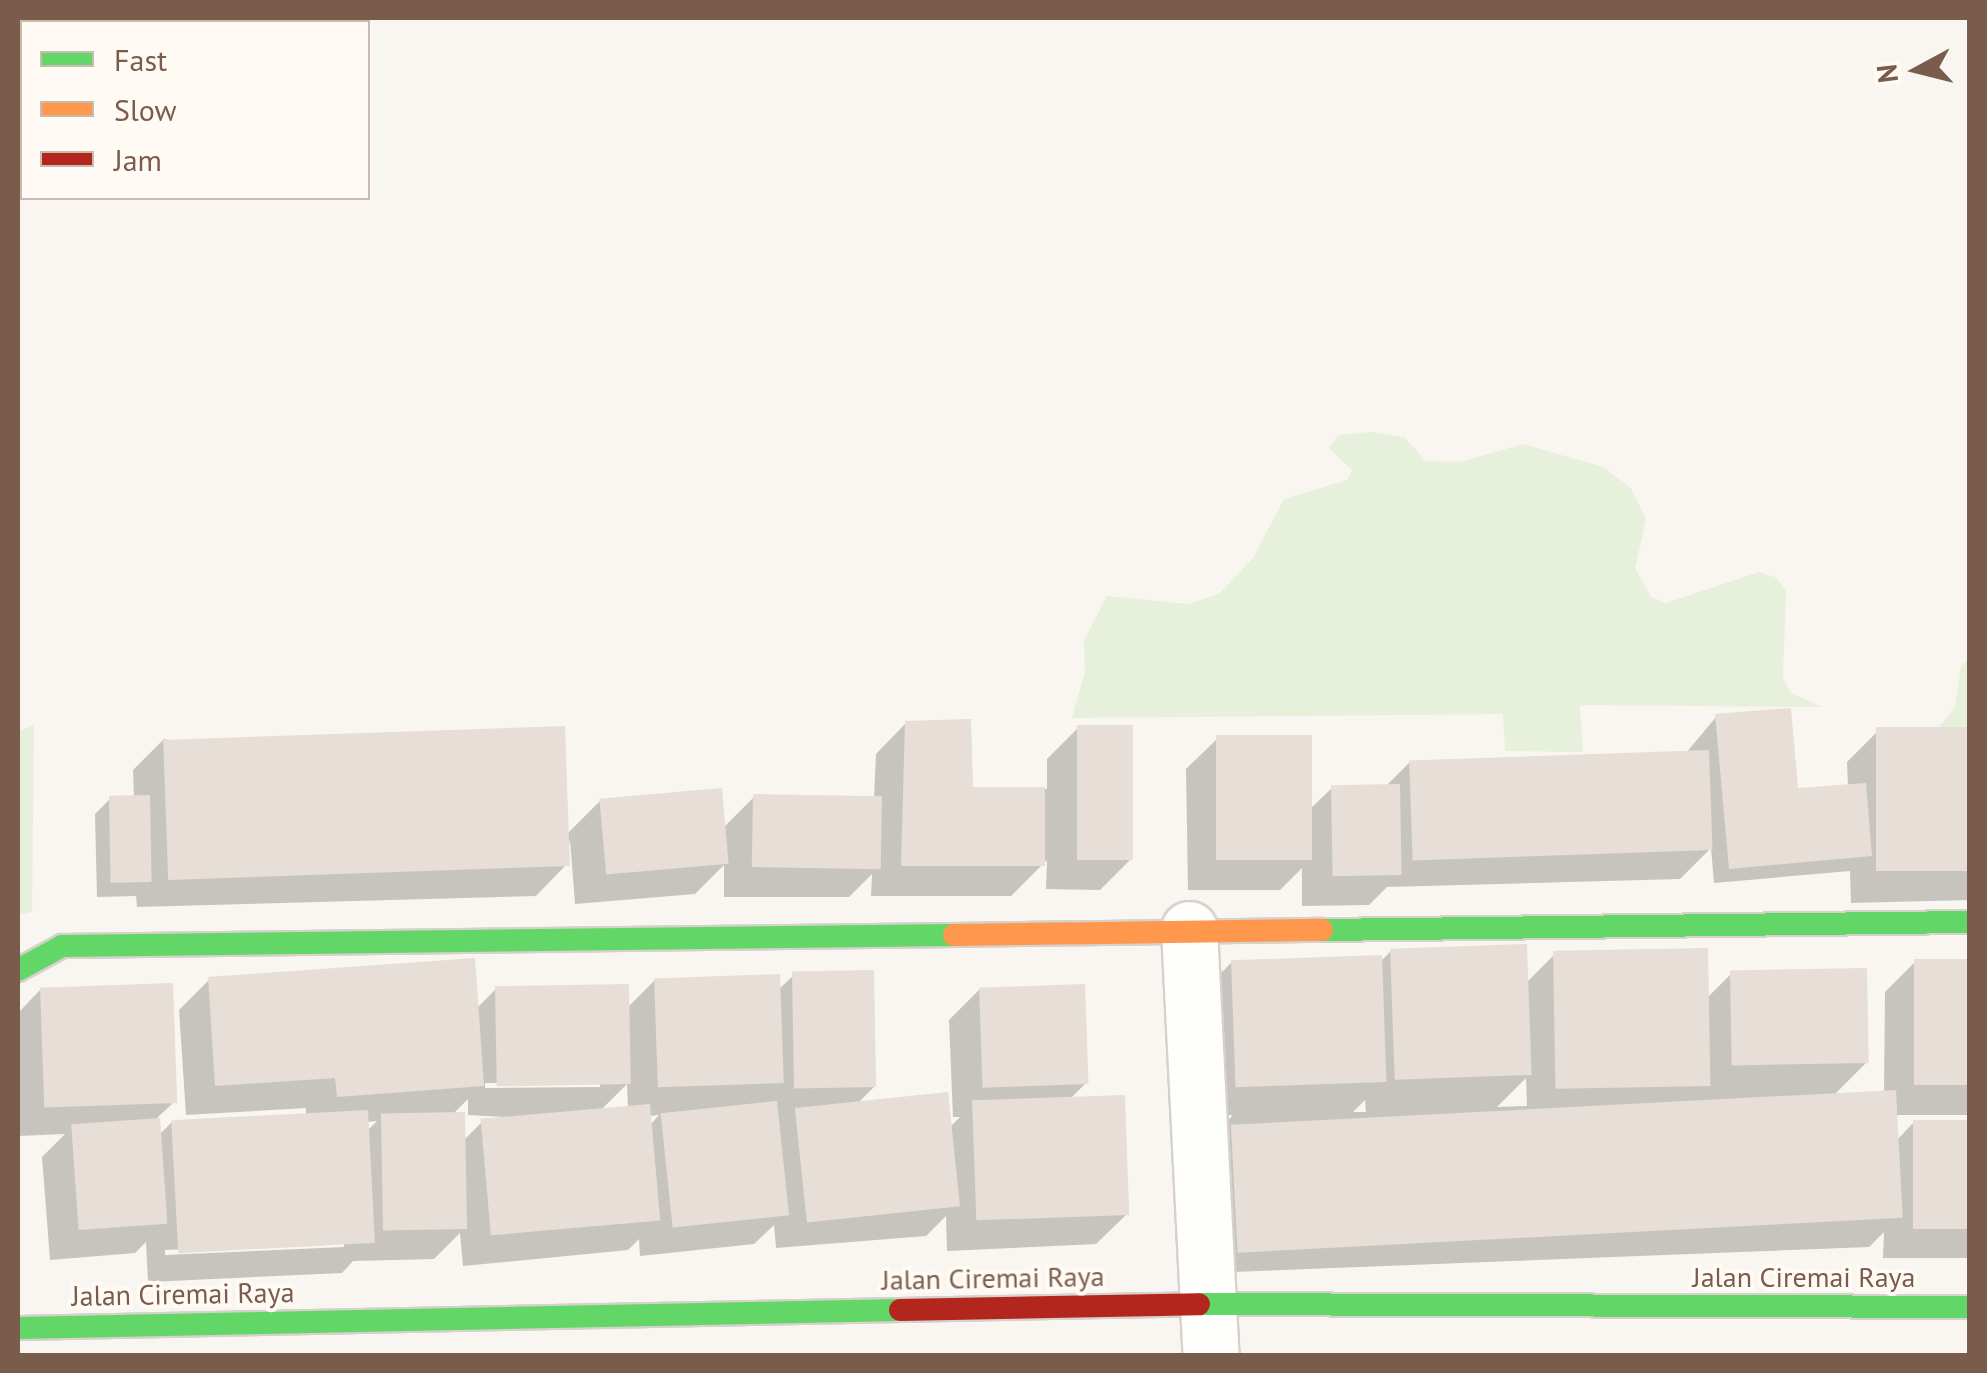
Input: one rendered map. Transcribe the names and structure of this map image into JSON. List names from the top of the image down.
{
  "streets": {
    "street": ["Jalan Ciremai Raya"]
  },
  "legend": ["Fast", "Slow", "Jam"],
  "north": "left"
}
